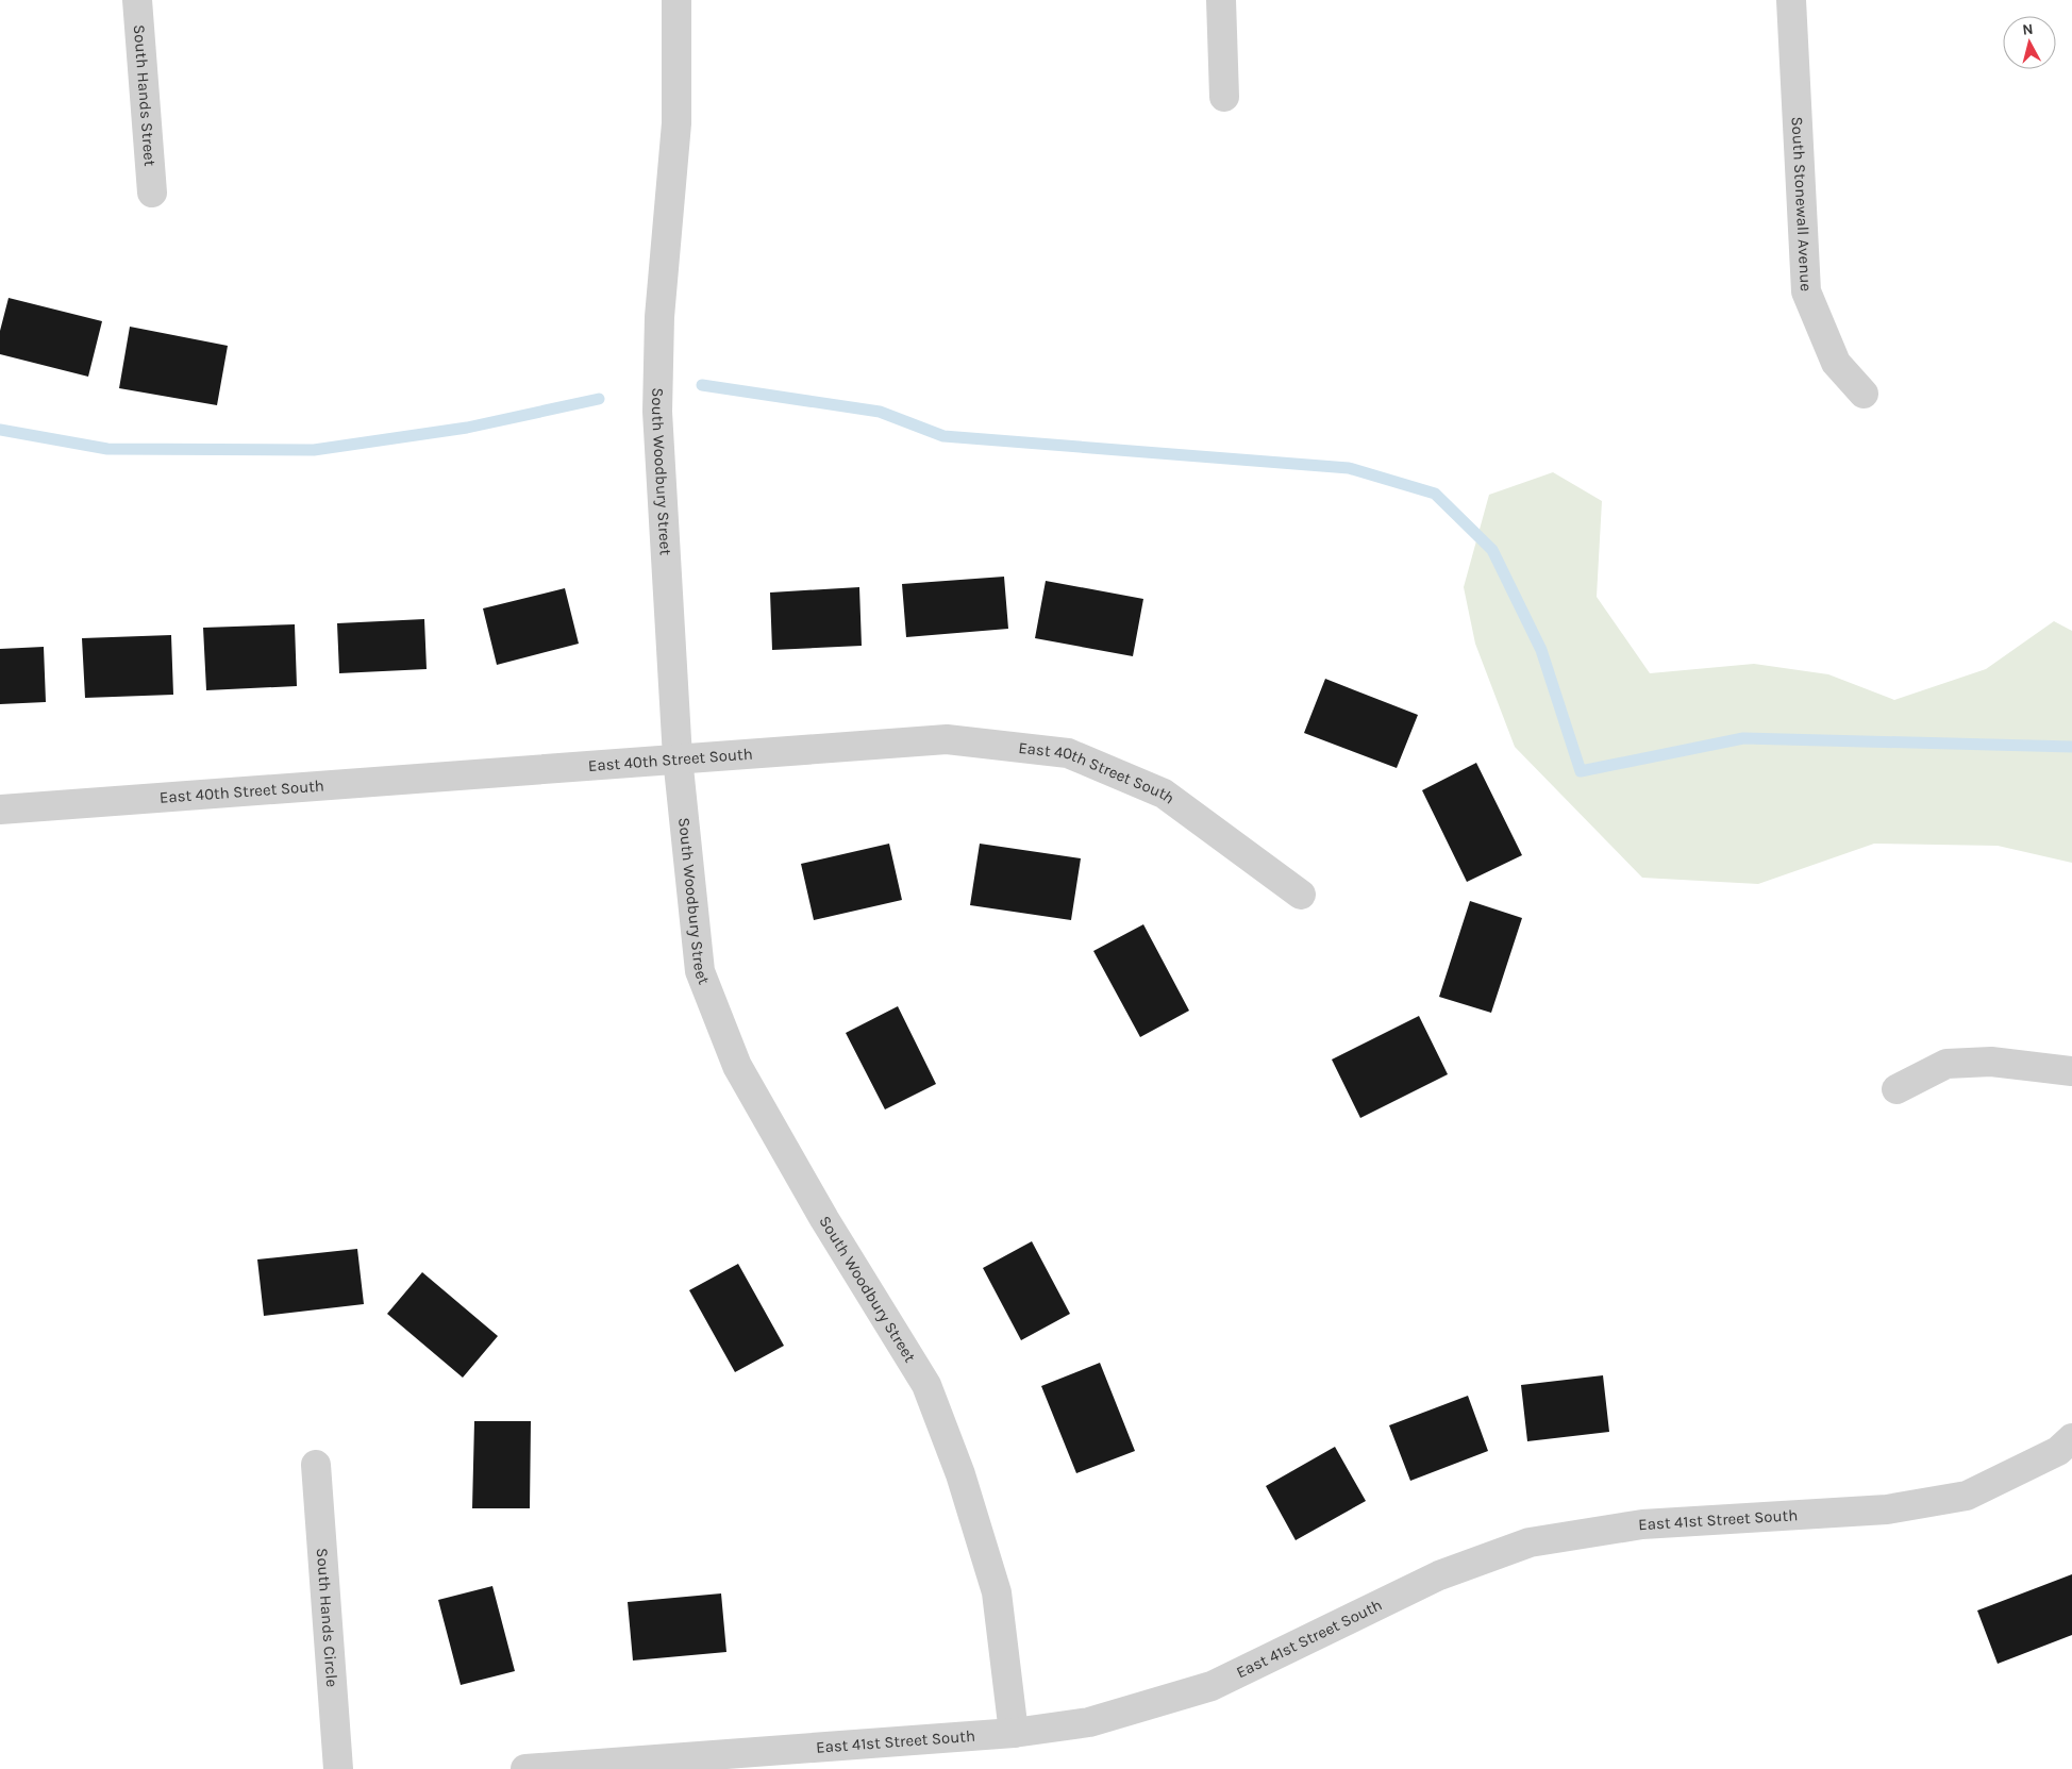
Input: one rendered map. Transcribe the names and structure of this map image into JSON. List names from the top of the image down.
{
  "streets": {
    "street": [
      "South Hands Street",
      "South Stonewall Avenue",
      "South Woodbury Street",
      "East 40th Street South",
      "East 41st Street South",
      "South Hands Circle"
    ]
  },
  "crossings": [
    ["South Woodbury Street", "East 40th Street South"],
    ["South Woodbury Street", "East 41st Street South"]
  ],
  "north": "top"
}
